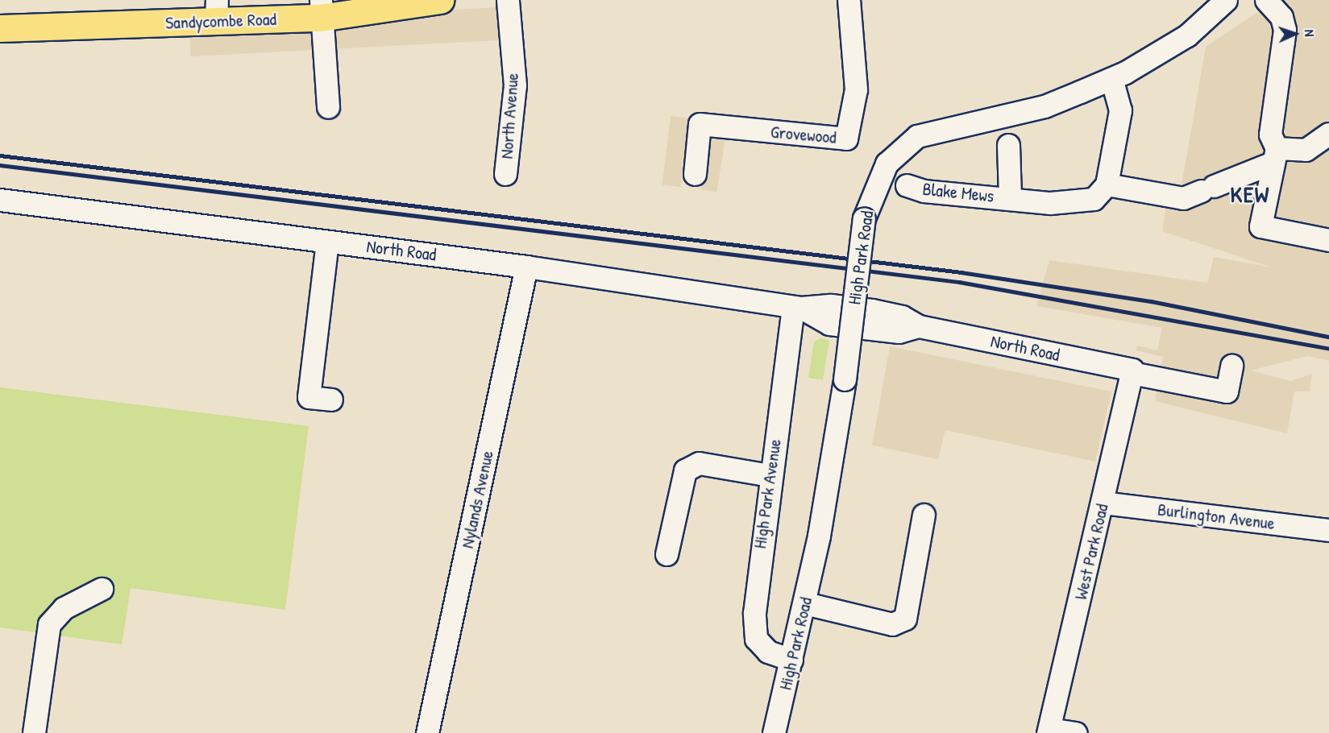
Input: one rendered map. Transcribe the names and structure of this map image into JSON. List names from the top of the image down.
{
  "streets": {
    "main road": ["Sandycombe Road"],
    "street": [
      "North Avenue",
      "Grovewood",
      "Blake Mews",
      "North Road",
      "High Park Road",
      "High Park Avenue",
      "Nylands Avenue",
      "Burlington Avenue",
      "West Park Road"
    ]
  },
  "crossings": [
    ["North Road", "High Park Avenue"],
    ["North Road", "Nylands Avenue"],
    ["North Road", "West Park Road"],
    ["High Park Road", "High Park Avenue"],
    ["Burlington Avenue", "West Park Road"]
  ],
  "districts": ["KEW"],
  "north": "right"
}
